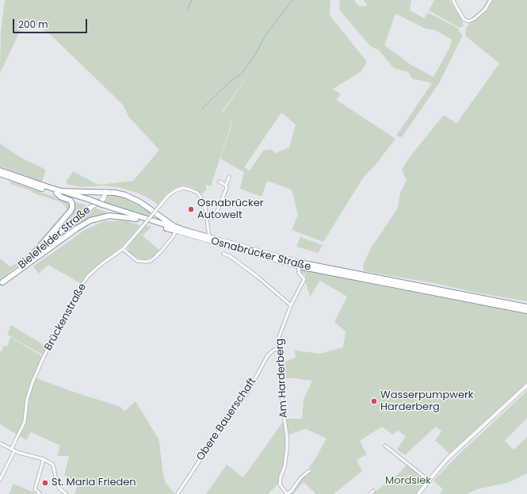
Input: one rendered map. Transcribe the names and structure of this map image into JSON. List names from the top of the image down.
{
  "streets": {
    "highway": ["Osnabrücker Straße"],
    "main road": ["Bielefelder Straße"],
    "street": ["Brückenstraße", "Am Harderberg", "Obere Bauerschaft"]
  },
  "crossings": [
    ["Osnabrücker Straße", "Brückenstraße"],
    ["Osnabrücker Straße", "Am Harderberg"],
    ["Am Harderberg", "Obere Bauerschaft"]
  ],
  "parks": ["Mordsiek"],
  "places": ["Osnabrücker Autowelt", "Wasserpumpwerk Harderberg", "St. Maria Frieden"],
  "scale_bar": "200 m"
}
